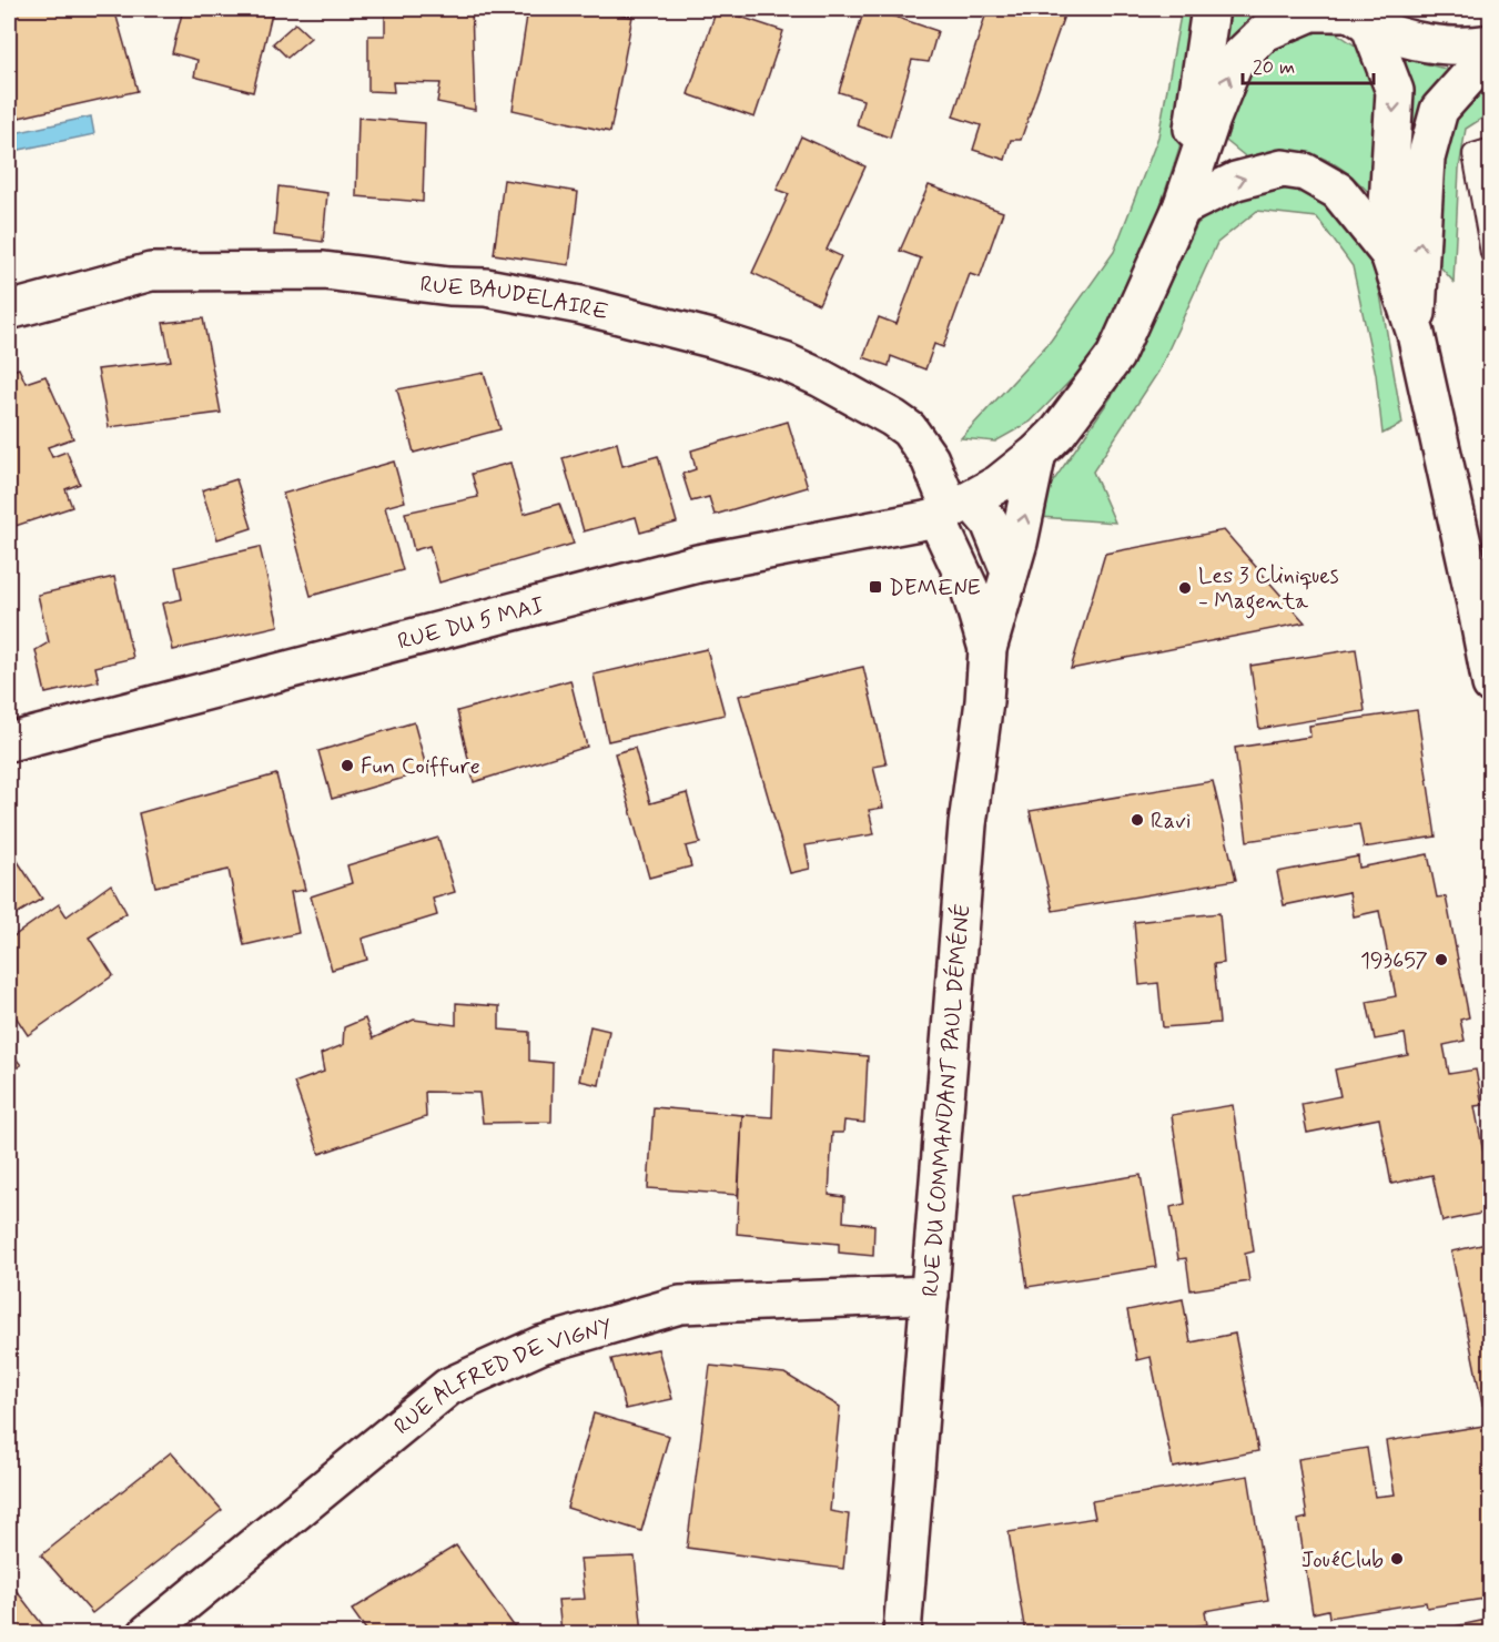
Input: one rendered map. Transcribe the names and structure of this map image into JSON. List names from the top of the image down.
{
  "streets": {
    "street": [
      "RUE BAUDELAIRE",
      "RUE DU 5 MAI",
      "RUE DU COMMANDANT PAUL DÉMÉNÉ",
      "RUE ALFRED DE VIGNY"
    ]
  },
  "crossings": [
    ["RUE BAUDELAIRE", "RUE DU 5 MAI"],
    ["RUE DU COMMANDANT PAUL DÉMÉNÉ", "RUE ALFRED DE VIGNY"]
  ],
  "places": {
    "transit": ["DEMENE"],
    "other": [
      "Les 3 Cliniques - Magenta",
      "Fun Coiffure",
      "Ravi",
      "193657",
      "JouéClub"
    ]
  },
  "scale_bar": "20 m"
}
